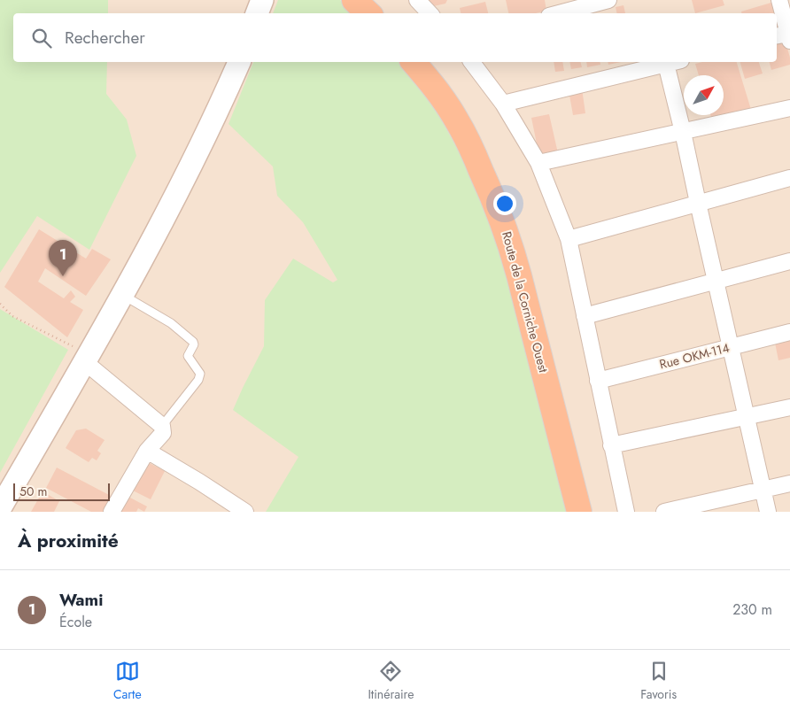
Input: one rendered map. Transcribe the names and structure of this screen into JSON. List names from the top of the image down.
{
  "streets": {
    "highway": ["Route de la Corniche Ouest"],
    "street": ["Rue OKM-114"]
  },
  "scale_bar": "50 m",
  "north": "top right",
  "page": {
    "search": "Rechercher",
    "pins": "1",
    "scale": "50 m",
    "heading": "À proximité",
    "list": [
      {
        "mark": "1",
        "name": "Wami",
        "note": "École",
        "value": "230 m"
      }
    ],
    "nav": ["Carte", "Itinéraire", "Favoris"]
  }
}
